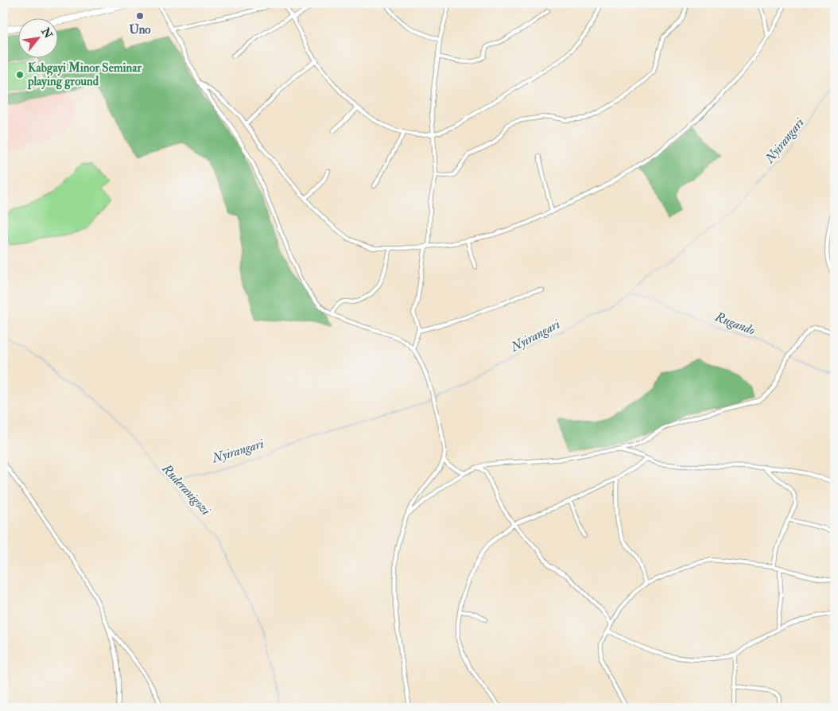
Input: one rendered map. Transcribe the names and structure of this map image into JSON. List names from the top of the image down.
{
  "water": ["Nyirangari", "Rugando", "Ruderanigozi"],
  "places": ["Uno", "Kabgayi Minor Seminar playing ground"],
  "north": "top right"
}
